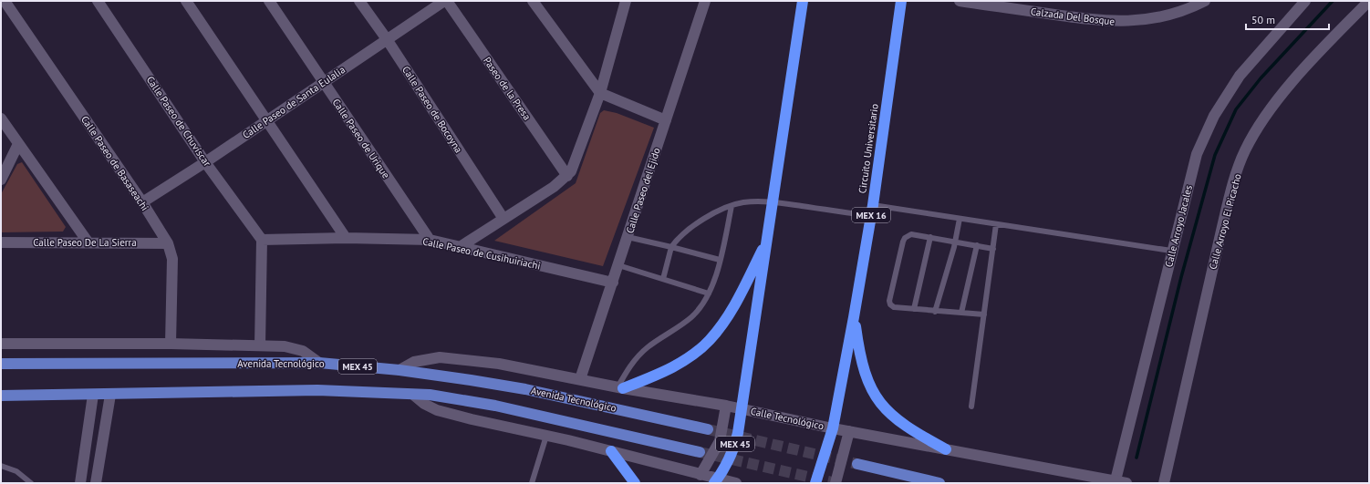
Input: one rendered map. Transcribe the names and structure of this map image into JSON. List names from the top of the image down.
{
  "streets": {
    "highway": ["Circuito Universitario", "MEX 16", "MEX 45"],
    "main road": ["Avenida Tecnológico"],
    "street": [
      "Calzada Del Bosque",
      "Paseo de la Presa",
      "Calle Paseo de Santa Eulalia",
      "Calle Paseo de Bocoyna",
      "Calle Paseo de Chuvíscar",
      "Calle Paseo de Urique",
      "Calle Paseo de Basaseachi",
      "Calle Paseo del Ejido",
      "Calle Arroyo El Picacho",
      "Calle Arroyo Jacales",
      "Calle Paseo De La Sierra",
      "Calle Paseo de Cusihuiriachi",
      "Calle Tecnológico"
    ]
  },
  "crossings": [
    ["Paseo de la Presa", "Calle Paseo de Santa Eulalia"],
    ["Calle Paseo de Santa Eulalia", "Calle Paseo de Bocoyna"],
    ["Calle Paseo de Santa Eulalia", "Calle Paseo de Chuvíscar"],
    ["Calle Paseo de Santa Eulalia", "Calle Paseo de Urique"],
    ["Calle Paseo de Santa Eulalia", "Calle Paseo de Basaseachi"],
    ["Calle Paseo de Chuvíscar", "Calle Paseo de Cusihuiriachi"],
    ["Calle Paseo de Urique", "Calle Paseo de Cusihuiriachi"],
    ["Circuito Universitario", "MEX 16"],
    ["Circuito Universitario", "Calle Tecnológico"],
    ["Calle Paseo de Basaseachi", "Calle Paseo De La Sierra"],
    ["Calle Paseo del Ejido", "Calle Paseo de Cusihuiriachi"],
    ["Calle Paseo del Ejido", "Calle Tecnológico"],
    ["MEX 16", "Calle Tecnológico"],
    ["Calle Arroyo Jacales", "Calle Tecnológico"],
    ["Avenida Tecnológico", "Calle Tecnológico"],
    ["MEX 45", "Calle Tecnológico"]
  ],
  "scale_bar": "50 m"
}
